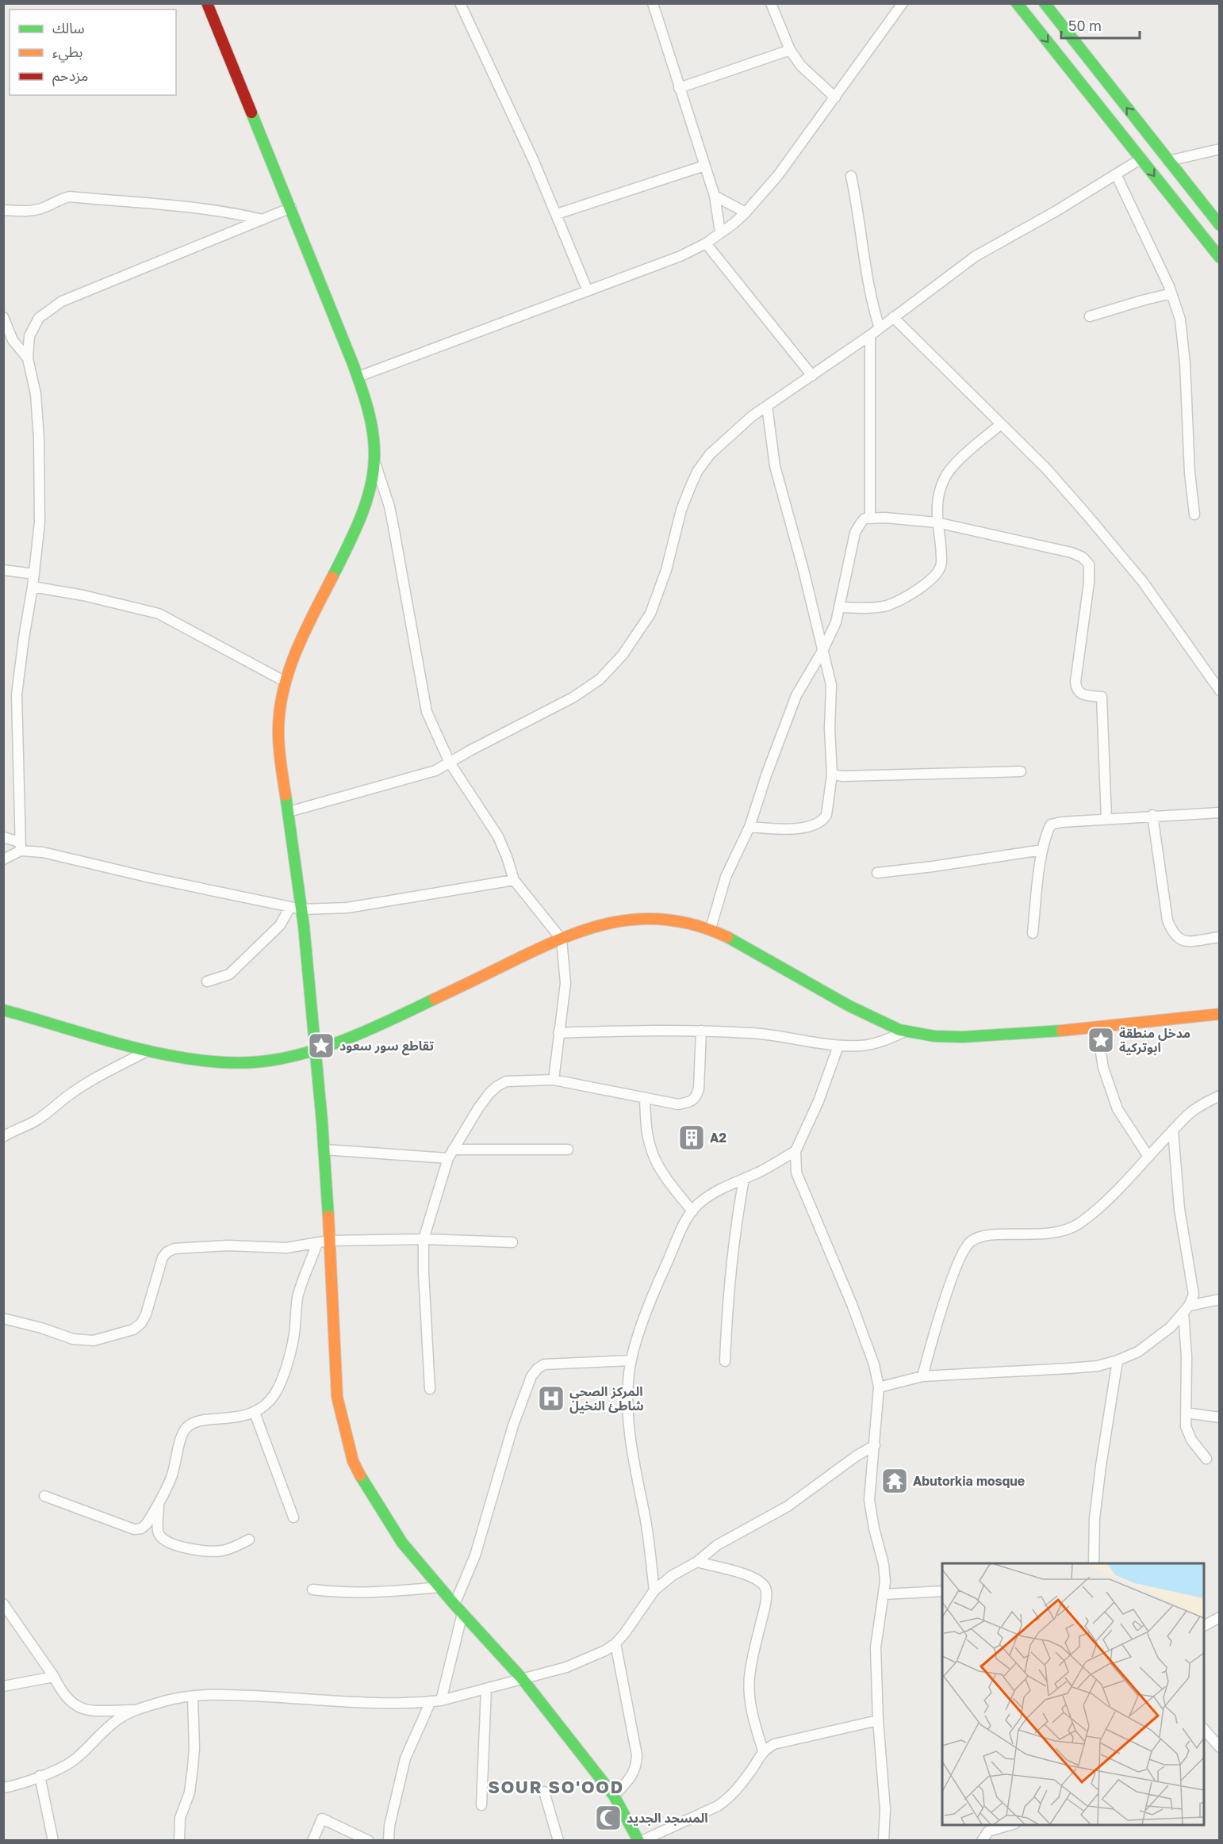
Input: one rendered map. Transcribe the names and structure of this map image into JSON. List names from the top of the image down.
{
  "districts": ["SOUR SO'OOD"],
  "places": {
    "place": ["مدخل منطقة ابوتركية", "تقاطع سور سعود"],
    "building": ["A2"],
    "hospital": ["المركز الصحي شاطئ النخيل"],
    "temple": ["Abutorkia mosque"],
    "mosque": ["المسجد الجديد"]
  },
  "legend": ["سالك", "بطيء", "مزدحم"],
  "scale_bar": "50 m"
}
